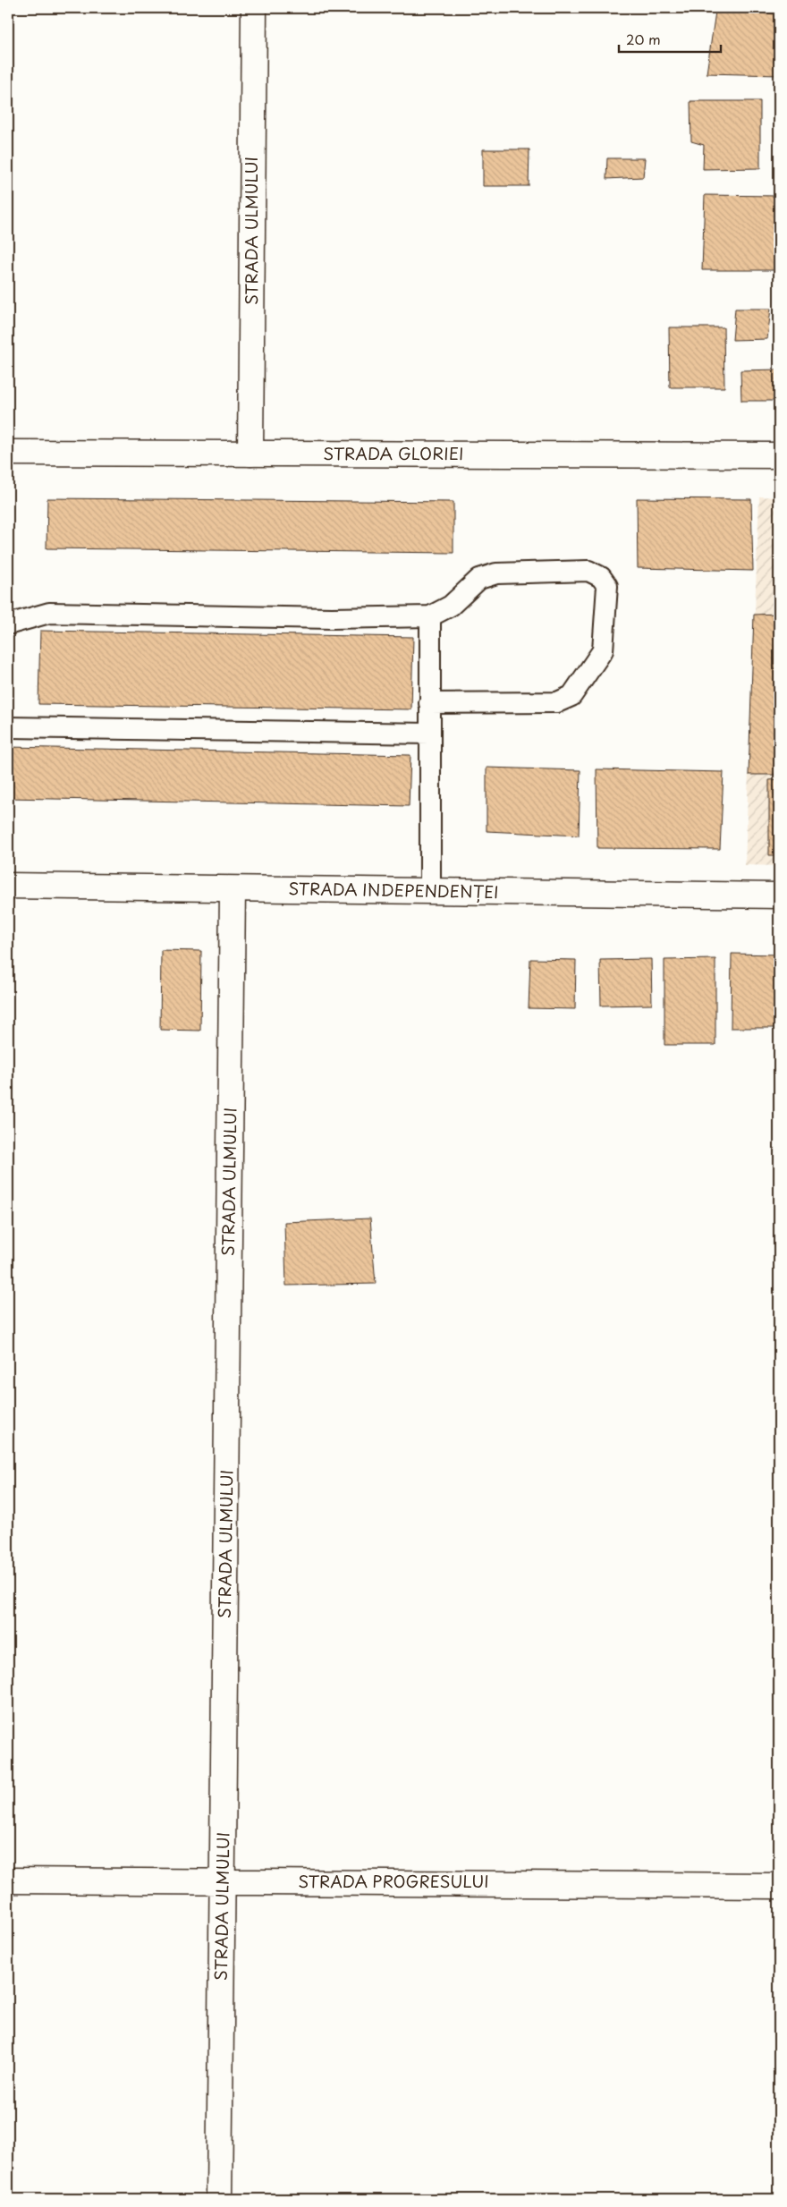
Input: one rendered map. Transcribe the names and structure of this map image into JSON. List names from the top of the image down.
{
  "streets": {
    "street": [
      "STRADA ULMULUI",
      "STRADA GLORIEI",
      "STRADA INDEPENDENȚEI",
      "STRADA PROGRESULUI"
    ]
  },
  "crossings": [
    ["STRADA ULMULUI", "STRADA GLORIEI"],
    ["STRADA ULMULUI", "STRADA INDEPENDENȚEI"],
    ["STRADA ULMULUI", "STRADA PROGRESULUI"]
  ],
  "scale_bar": "20 m"
}
